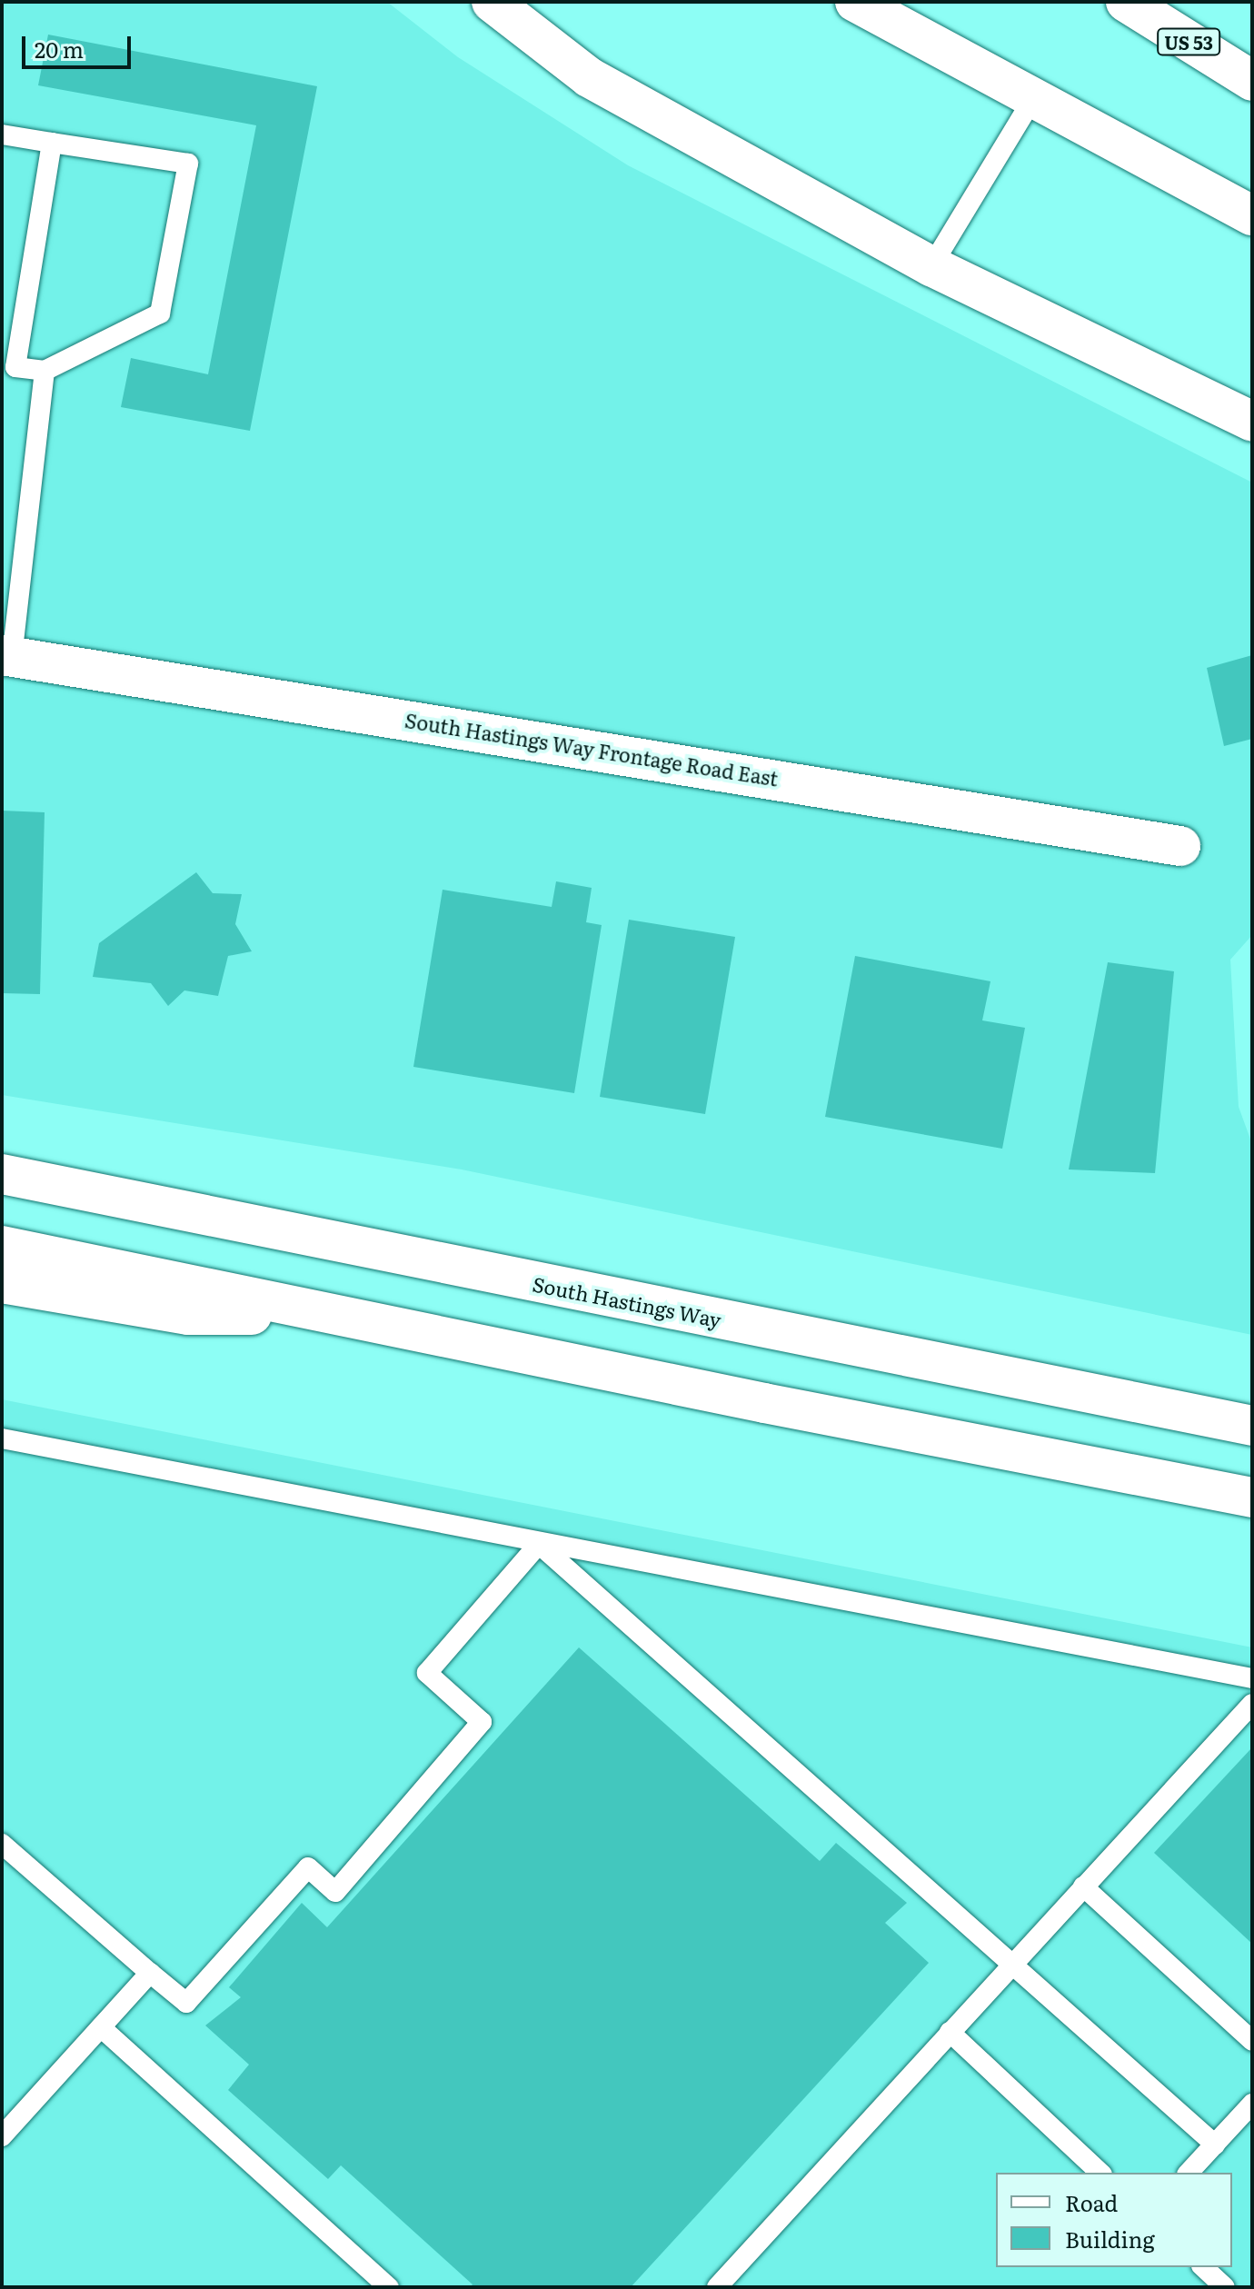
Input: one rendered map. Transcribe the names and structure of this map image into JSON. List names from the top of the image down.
{
  "streets": {
    "main road": ["US 53", "South Hastings Way Frontage Road East", "South Hastings Way"]
  },
  "legend": ["Road", "Building"],
  "scale_bar": "20 m"
}
